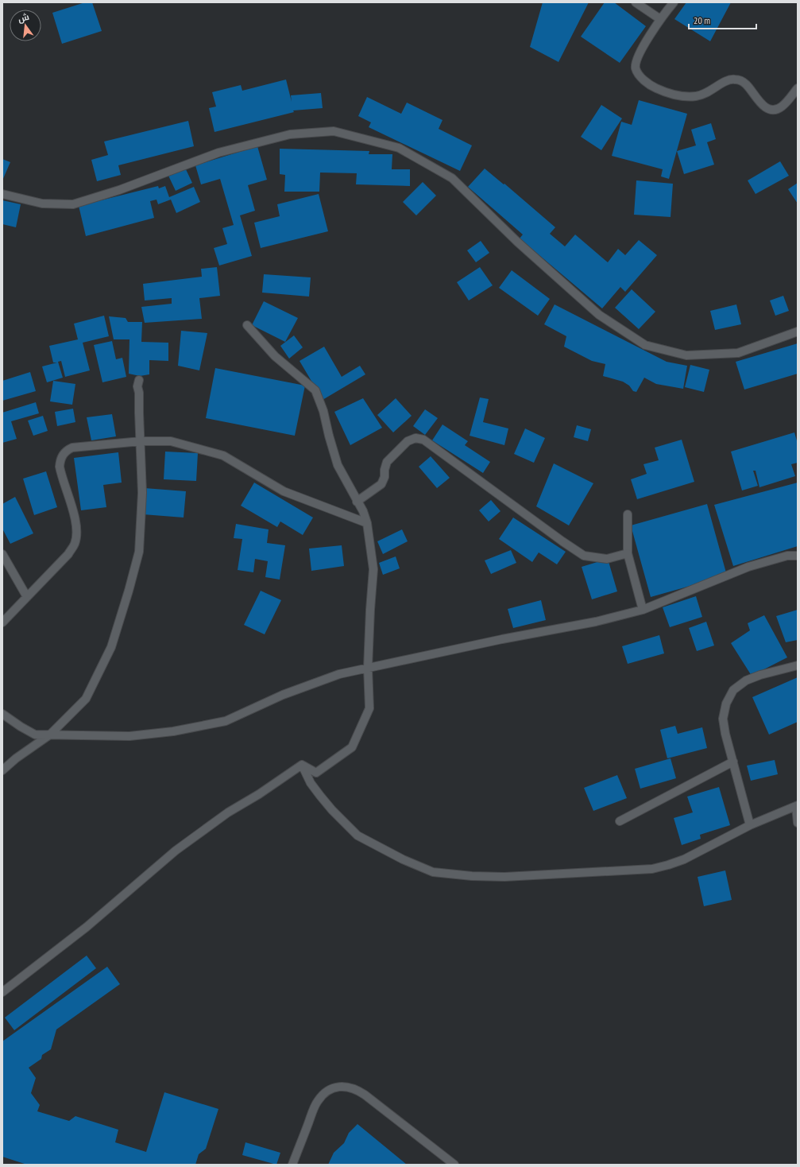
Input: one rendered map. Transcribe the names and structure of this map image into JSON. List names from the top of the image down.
{
  "scale_bar": "20 m",
  "north": "top"
}
